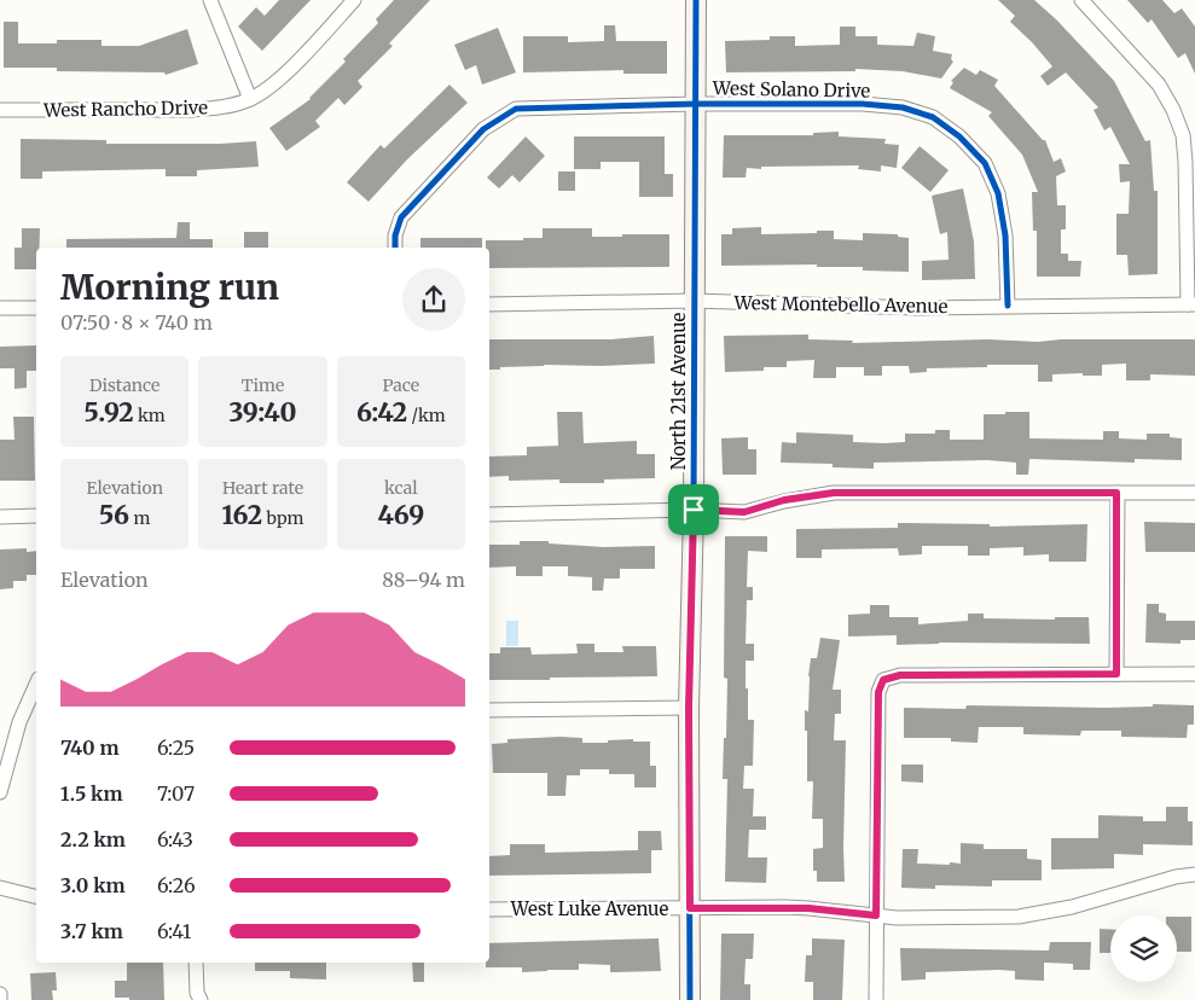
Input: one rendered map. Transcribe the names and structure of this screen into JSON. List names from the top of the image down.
{
  "streets": {
    "street": [
      "West Solano Drive",
      "West Rancho Drive",
      "West Montebello Avenue",
      "North 21st Avenue",
      "West Luke Avenue"
    ]
  },
  "crossings": [
    ["West Solano Drive", "West Montebello Avenue"],
    ["West Solano Drive", "North 21st Avenue"],
    ["West Montebello Avenue", "North 21st Avenue"],
    ["North 21st Avenue", "West Luke Avenue"]
  ],
  "page": {
    "heading": ["Morning run", "07:50 · 8 × 740 m"],
    "stats": [
      ["Distance", "5.92 km"],
      ["Time", "39:40"],
      ["Pace", "6:42 /km"],
      ["Elevation", "56 m"],
      ["Heart rate", "162 bpm"],
      ["kcal", "469"]
    ],
    "chart": ["Elevation", "88–94 m"],
    "list": [
      {
        "name": "740 m",
        "note": "6:25"
      },
      {
        "name": "1.5 km",
        "note": "7:07"
      },
      {
        "name": "2.2 km",
        "note": "6:43"
      },
      {
        "name": "3.0 km",
        "note": "6:26"
      },
      {
        "name": "3.7 km",
        "note": "6:41"
      }
    ]
  }
}
